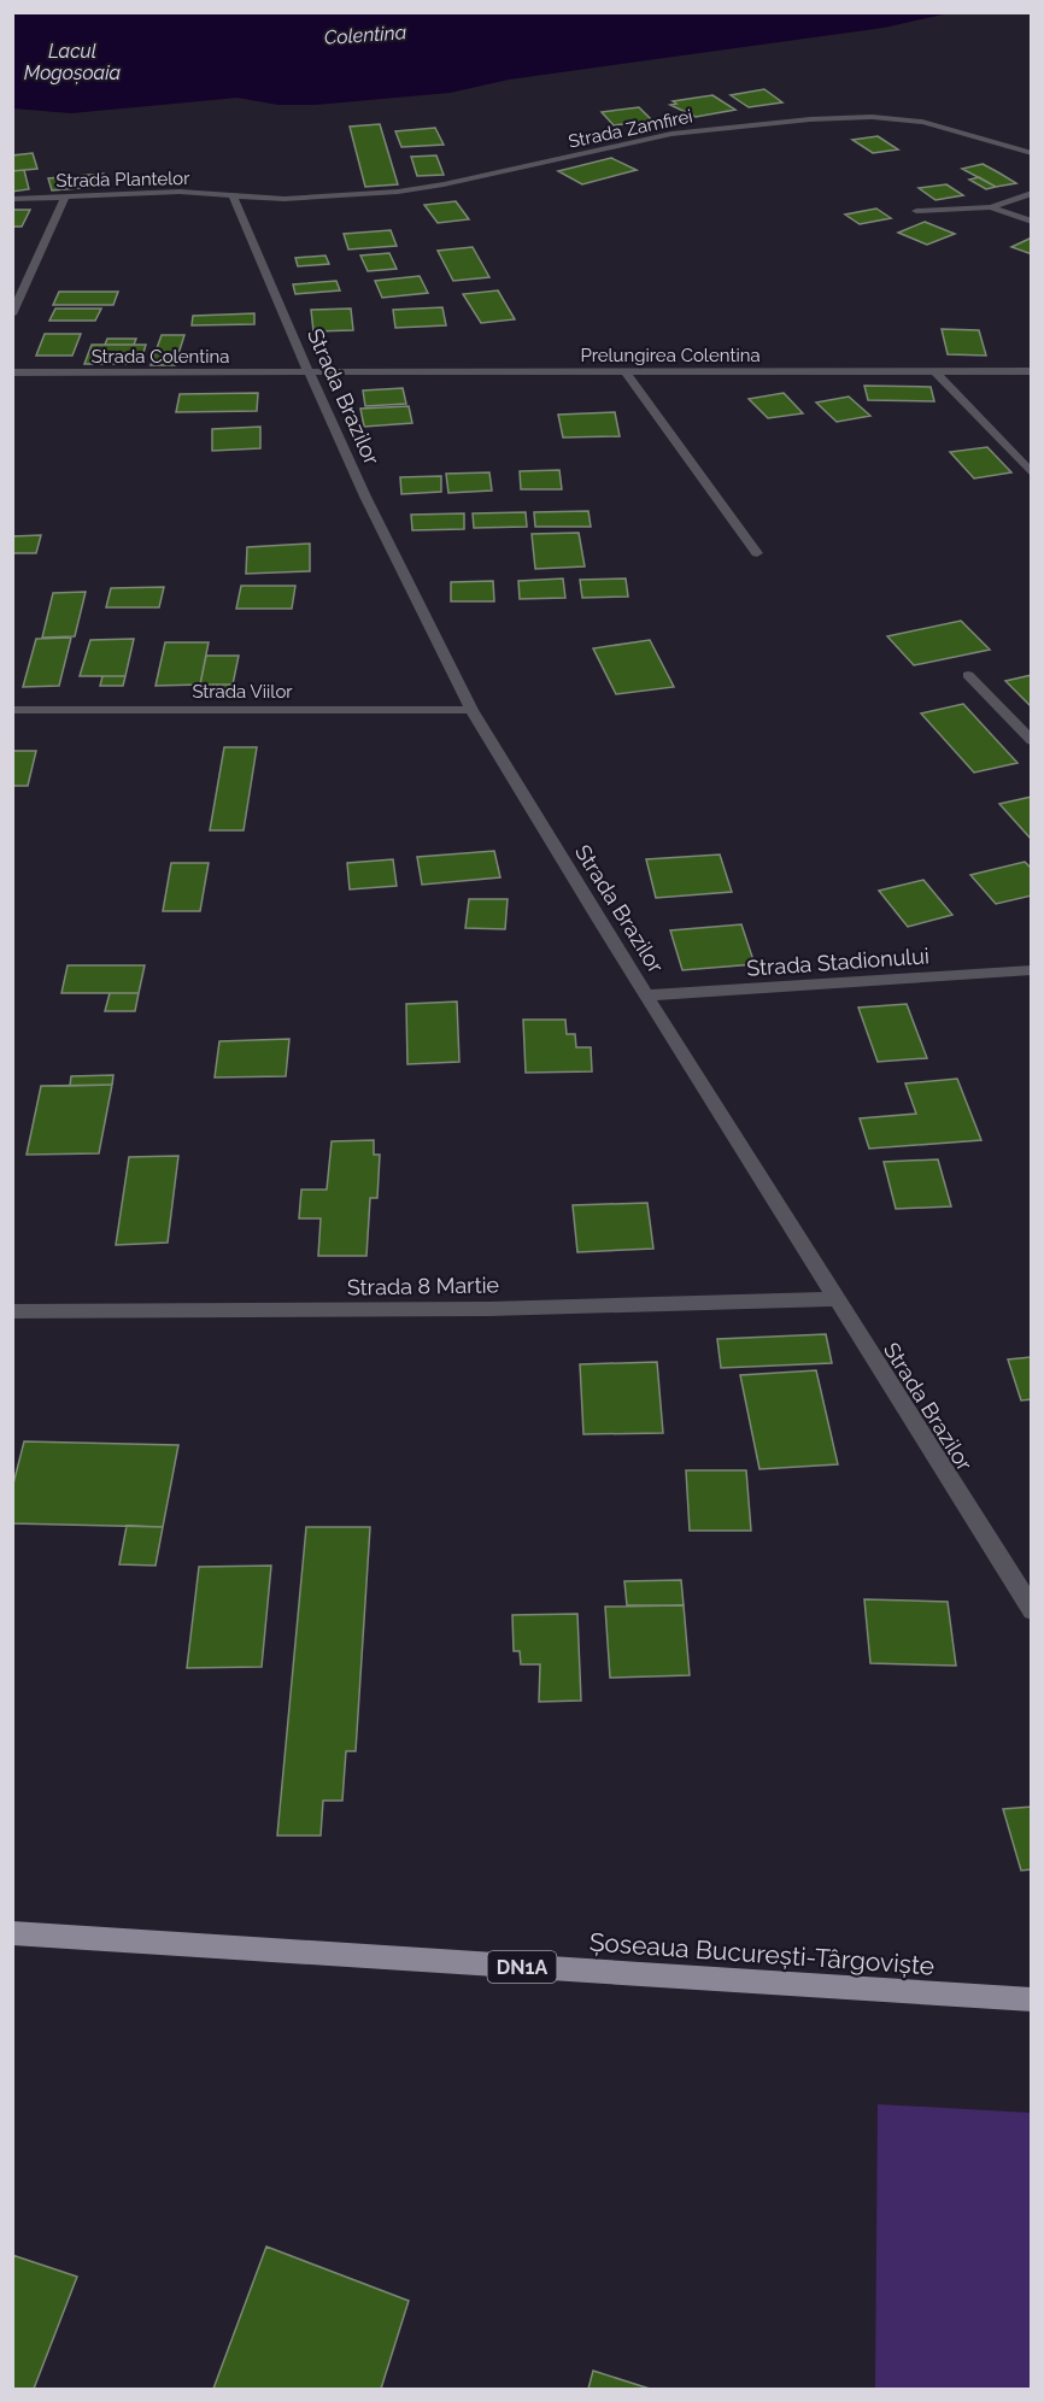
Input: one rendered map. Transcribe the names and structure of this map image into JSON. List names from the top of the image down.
{
  "streets": {
    "main road": ["Șoseaua București-Târgoviște", "DN1A"],
    "street": [
      "Strada Zamfirei",
      "Strada Plantelor",
      "Prelungirea Colentina",
      "Strada Colentina",
      "Strada Brazilor",
      "Strada Viilor",
      "Strada Stadionului",
      "Strada 8 Martie"
    ]
  },
  "crossings": [
    ["Strada Zamfirei", "Strada Plantelor"],
    ["Strada Zamfirei", "Strada Brazilor"],
    ["Strada Plantelor", "Strada Brazilor"],
    ["Prelungirea Colentina", "Strada Colentina"],
    ["Prelungirea Colentina", "Strada Brazilor"],
    ["Strada Colentina", "Strada Brazilor"],
    ["Strada Brazilor", "Strada Viilor"],
    ["Strada Brazilor", "Strada Stadionului"],
    ["Strada Brazilor", "Strada 8 Martie"]
  ],
  "water": ["Colentina", "Lacul Mogoșoaia"]
}
